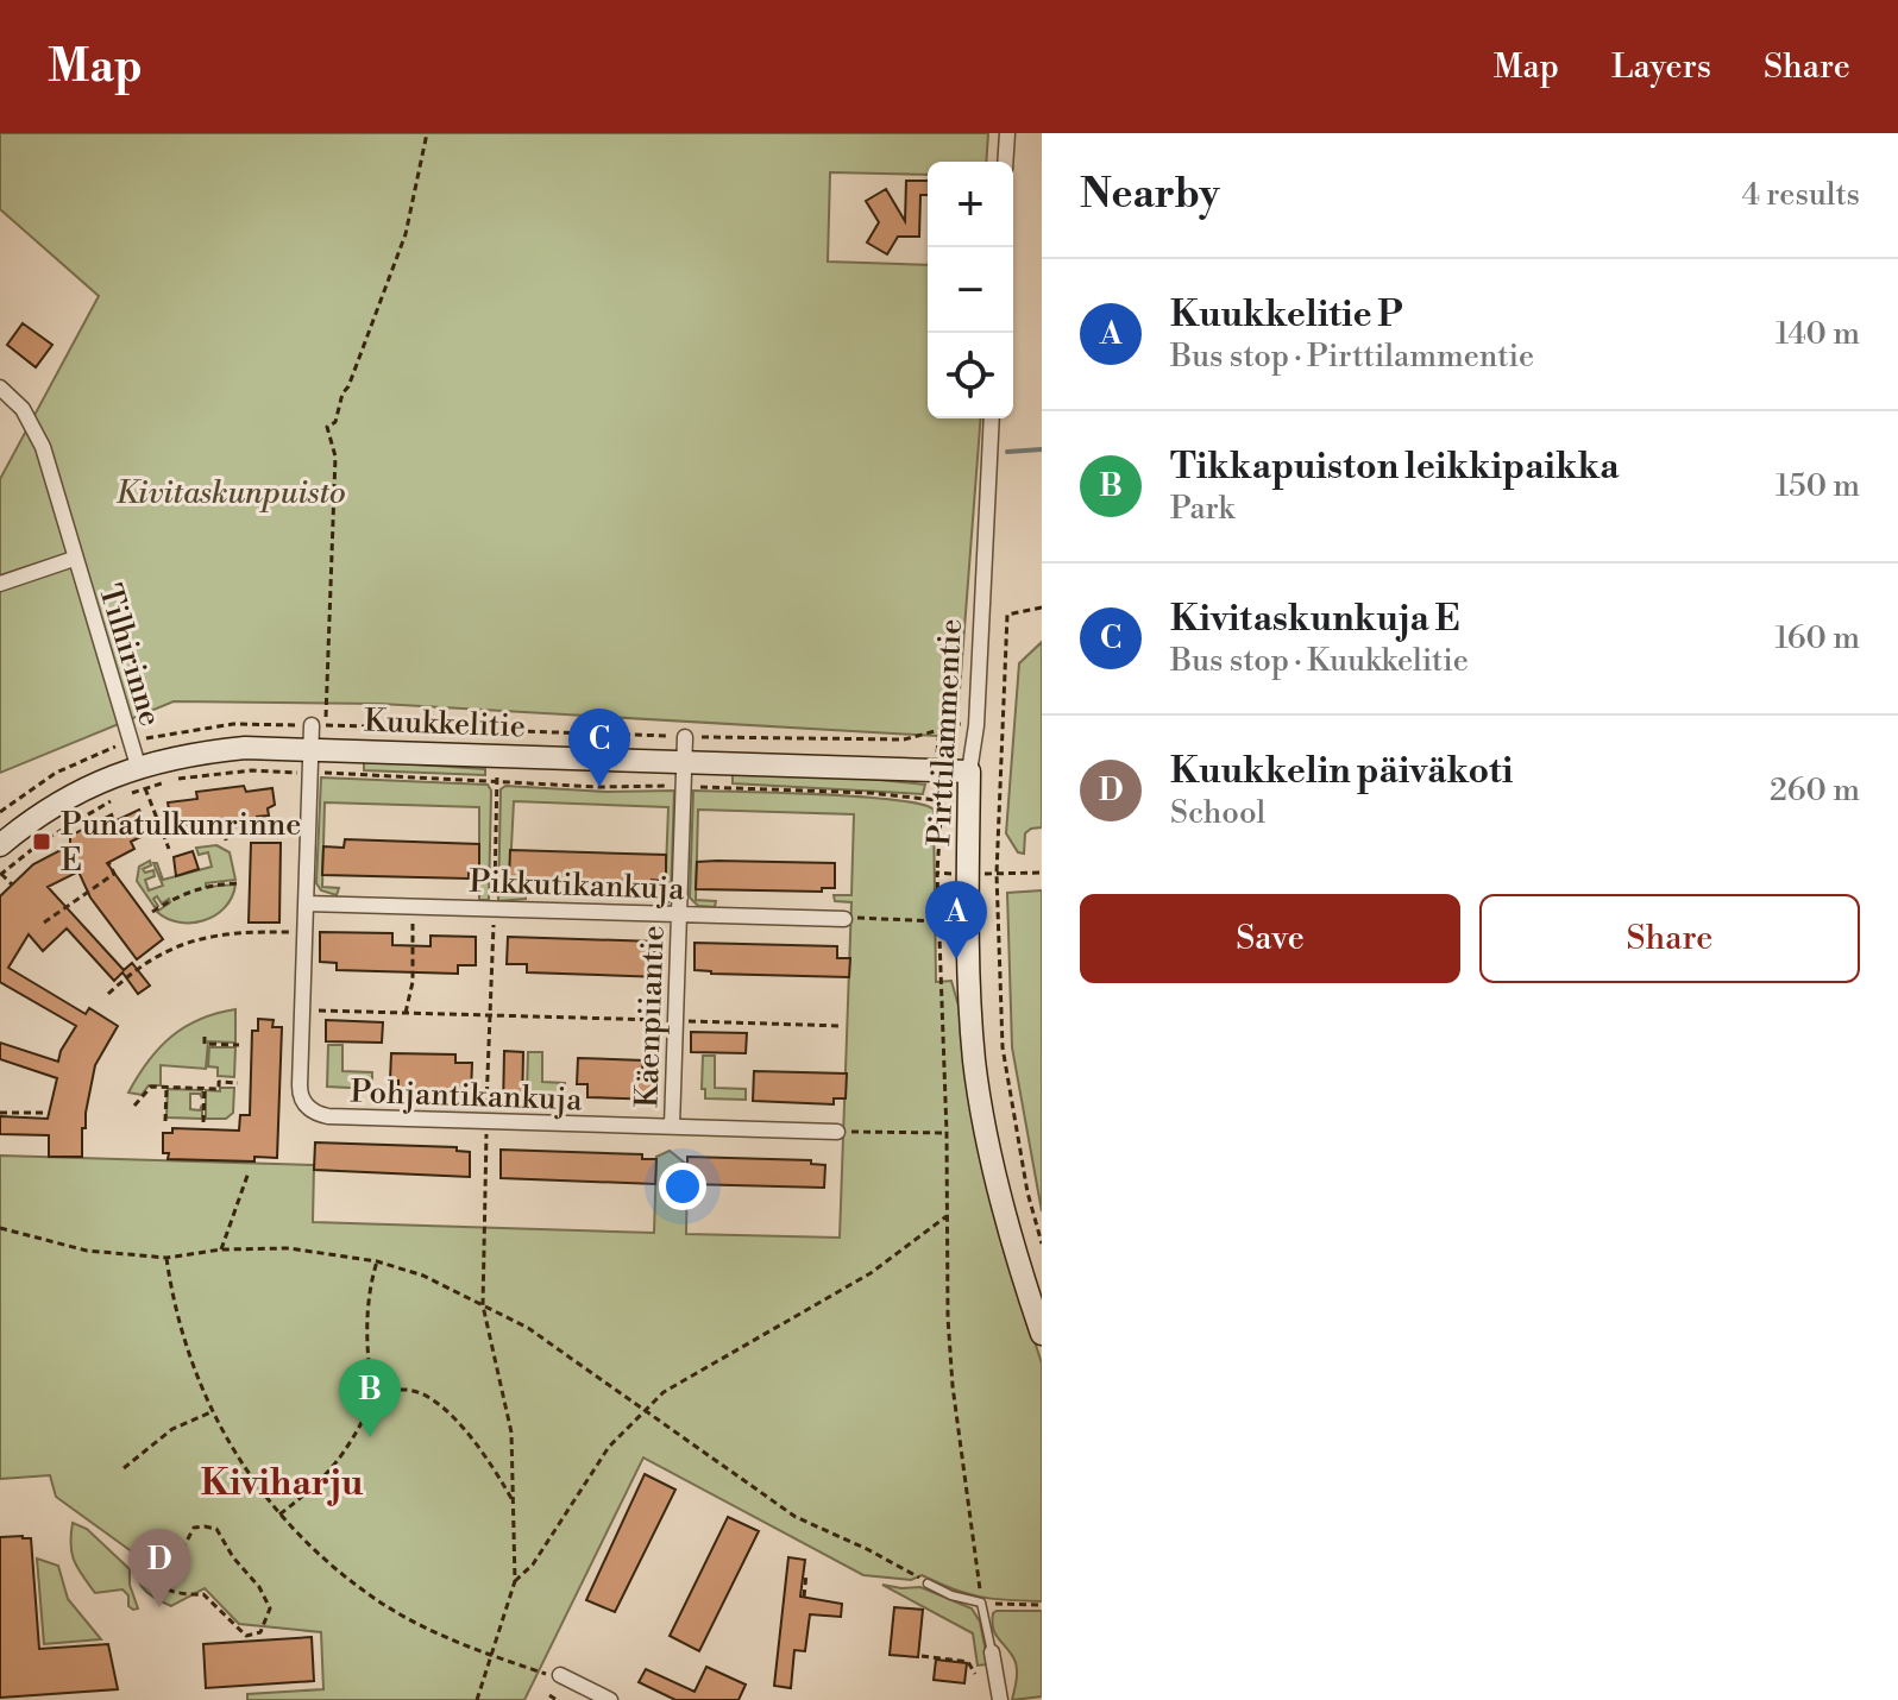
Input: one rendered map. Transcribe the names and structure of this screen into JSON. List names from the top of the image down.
{
  "streets": {
    "street": [
      "Tilhirinne",
      "Kuukkelitie",
      "Pirttilammentie",
      "Pikkutikankuja",
      "Käenpiiantie",
      "Pohjantikankuja"
    ]
  },
  "crossings": [
    ["Tilhirinne", "Kuukkelitie"],
    ["Kuukkelitie", "Pirttilammentie"],
    ["Kuukkelitie", "Käenpiiantie"],
    ["Kuukkelitie", "Pohjantikankuja"],
    ["Pikkutikankuja", "Käenpiiantie"],
    ["Pikkutikankuja", "Pohjantikankuja"],
    ["Käenpiiantie", "Pohjantikankuja"]
  ],
  "districts": ["Kiviharju"],
  "parks": ["Kivitaskunpuisto"],
  "places": {
    "transit": ["Punatulkunrinne E"]
  },
  "page": {
    "header": "Map",
    "nav": ["Map", "Layers", "Share"],
    "heading": ["Nearby", "4 results"],
    "map_buttons": ["+", "−"],
    "list": [
      {
        "mark": "A",
        "name": "Kuukkelitie P",
        "note": "Bus stop · Pirttilammentie",
        "value": "140 m"
      },
      {
        "mark": "B",
        "name": "Tikkapuiston leikkipaikka",
        "note": "Park",
        "value": "150 m"
      },
      {
        "mark": "C",
        "name": "Kivitaskunkuja E",
        "note": "Bus stop · Kuukkelitie",
        "value": "160 m"
      },
      {
        "mark": "D",
        "name": "Kuukkelin päiväkoti",
        "note": "School",
        "value": "260 m"
      }
    ],
    "pins": [
      "C",
      "A",
      "B",
      "D"
    ],
    "buttons": ["Save", "Share"]
  }
}
